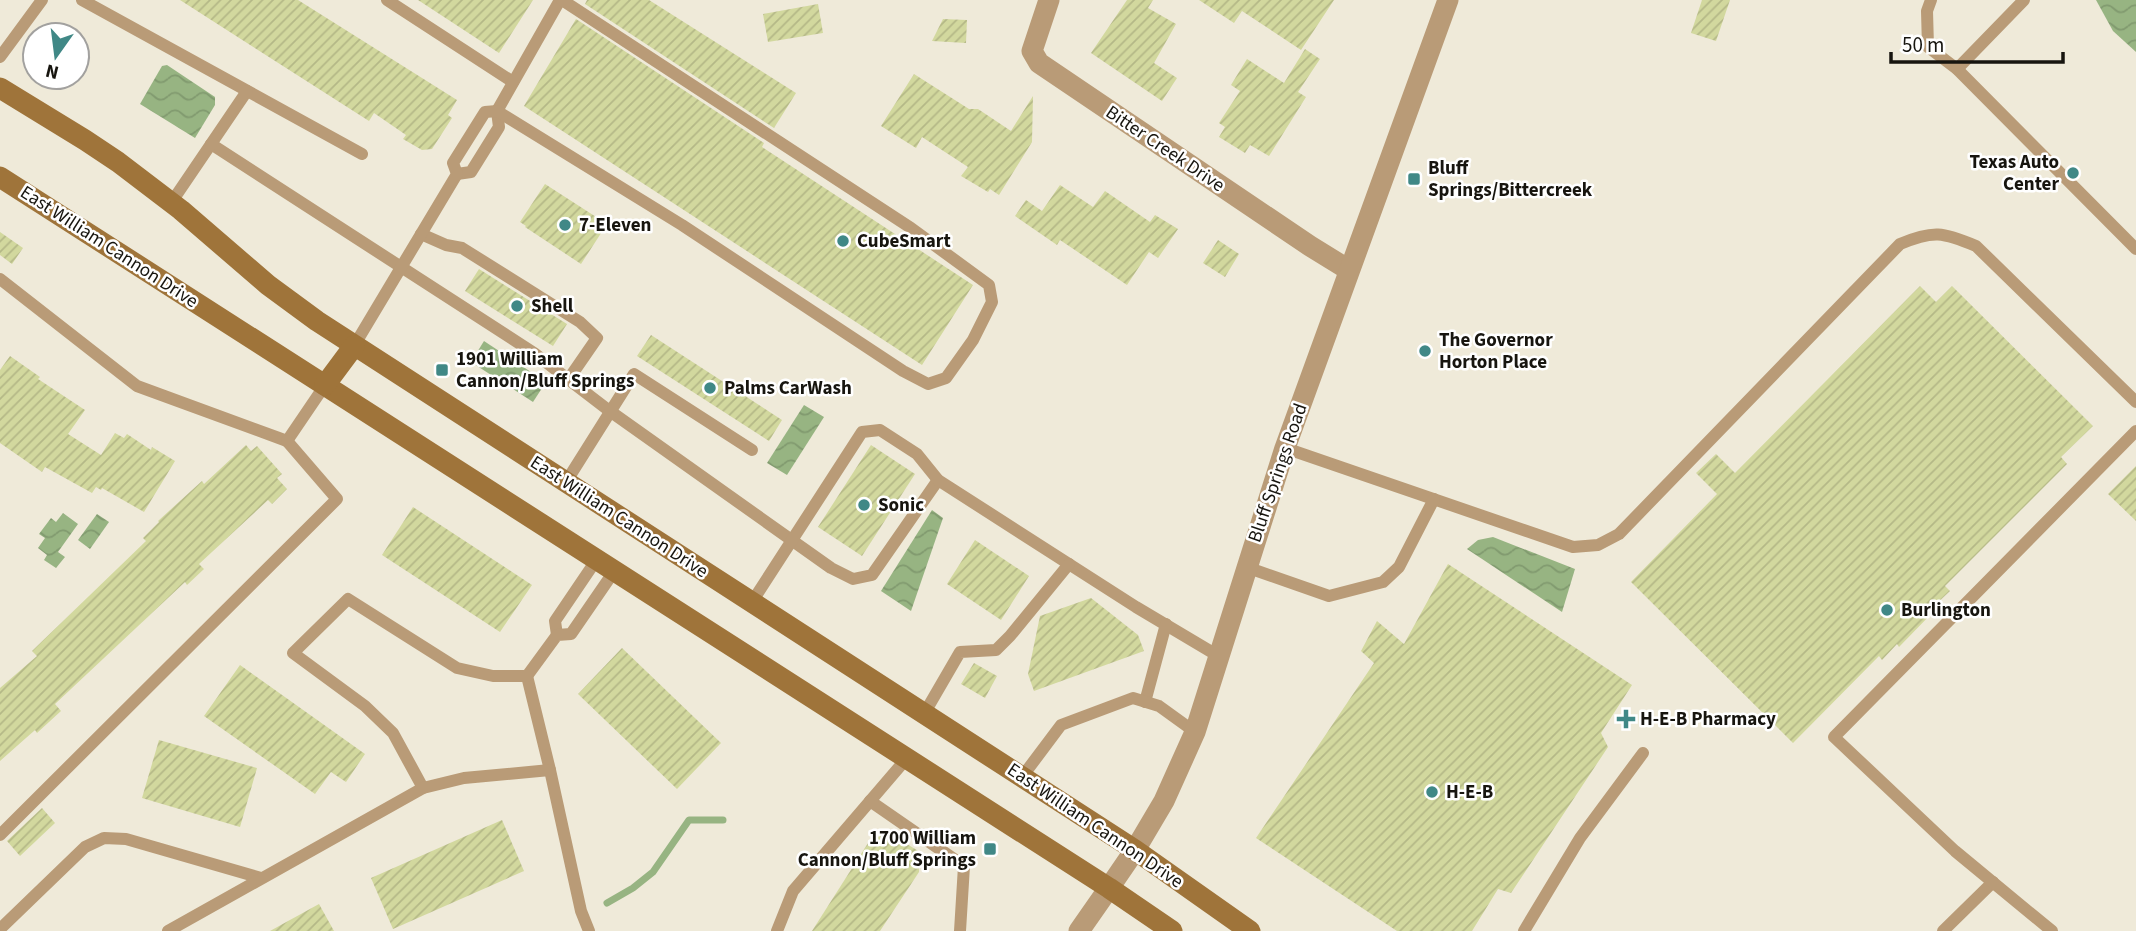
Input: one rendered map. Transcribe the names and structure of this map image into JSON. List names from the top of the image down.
{
  "streets": {
    "main road": ["East William Cannon Drive"],
    "street": ["Bitter Creek Drive", "Bluff Springs Road"]
  },
  "crossings": [
    ["Bitter Creek Drive", "Bluff Springs Road"],
    ["East William Cannon Drive", "Bluff Springs Road"]
  ],
  "places": {
    "other": [
      "Texas Auto Center",
      "7-Eleven",
      "CubeSmart",
      "Shell",
      "The Governor Horton Place",
      "Palms CarWash",
      "Sonic",
      "Burlington",
      "H-E-B"
    ],
    "transit": ["Bluff Springs/Bittercreek", "1901 William Cannon/Bluff Springs", "1700 William Cannon/Bluff Springs"],
    "health": ["H-E-B Pharmacy"]
  },
  "scale_bar": "50 m",
  "north": "bottom"
}
